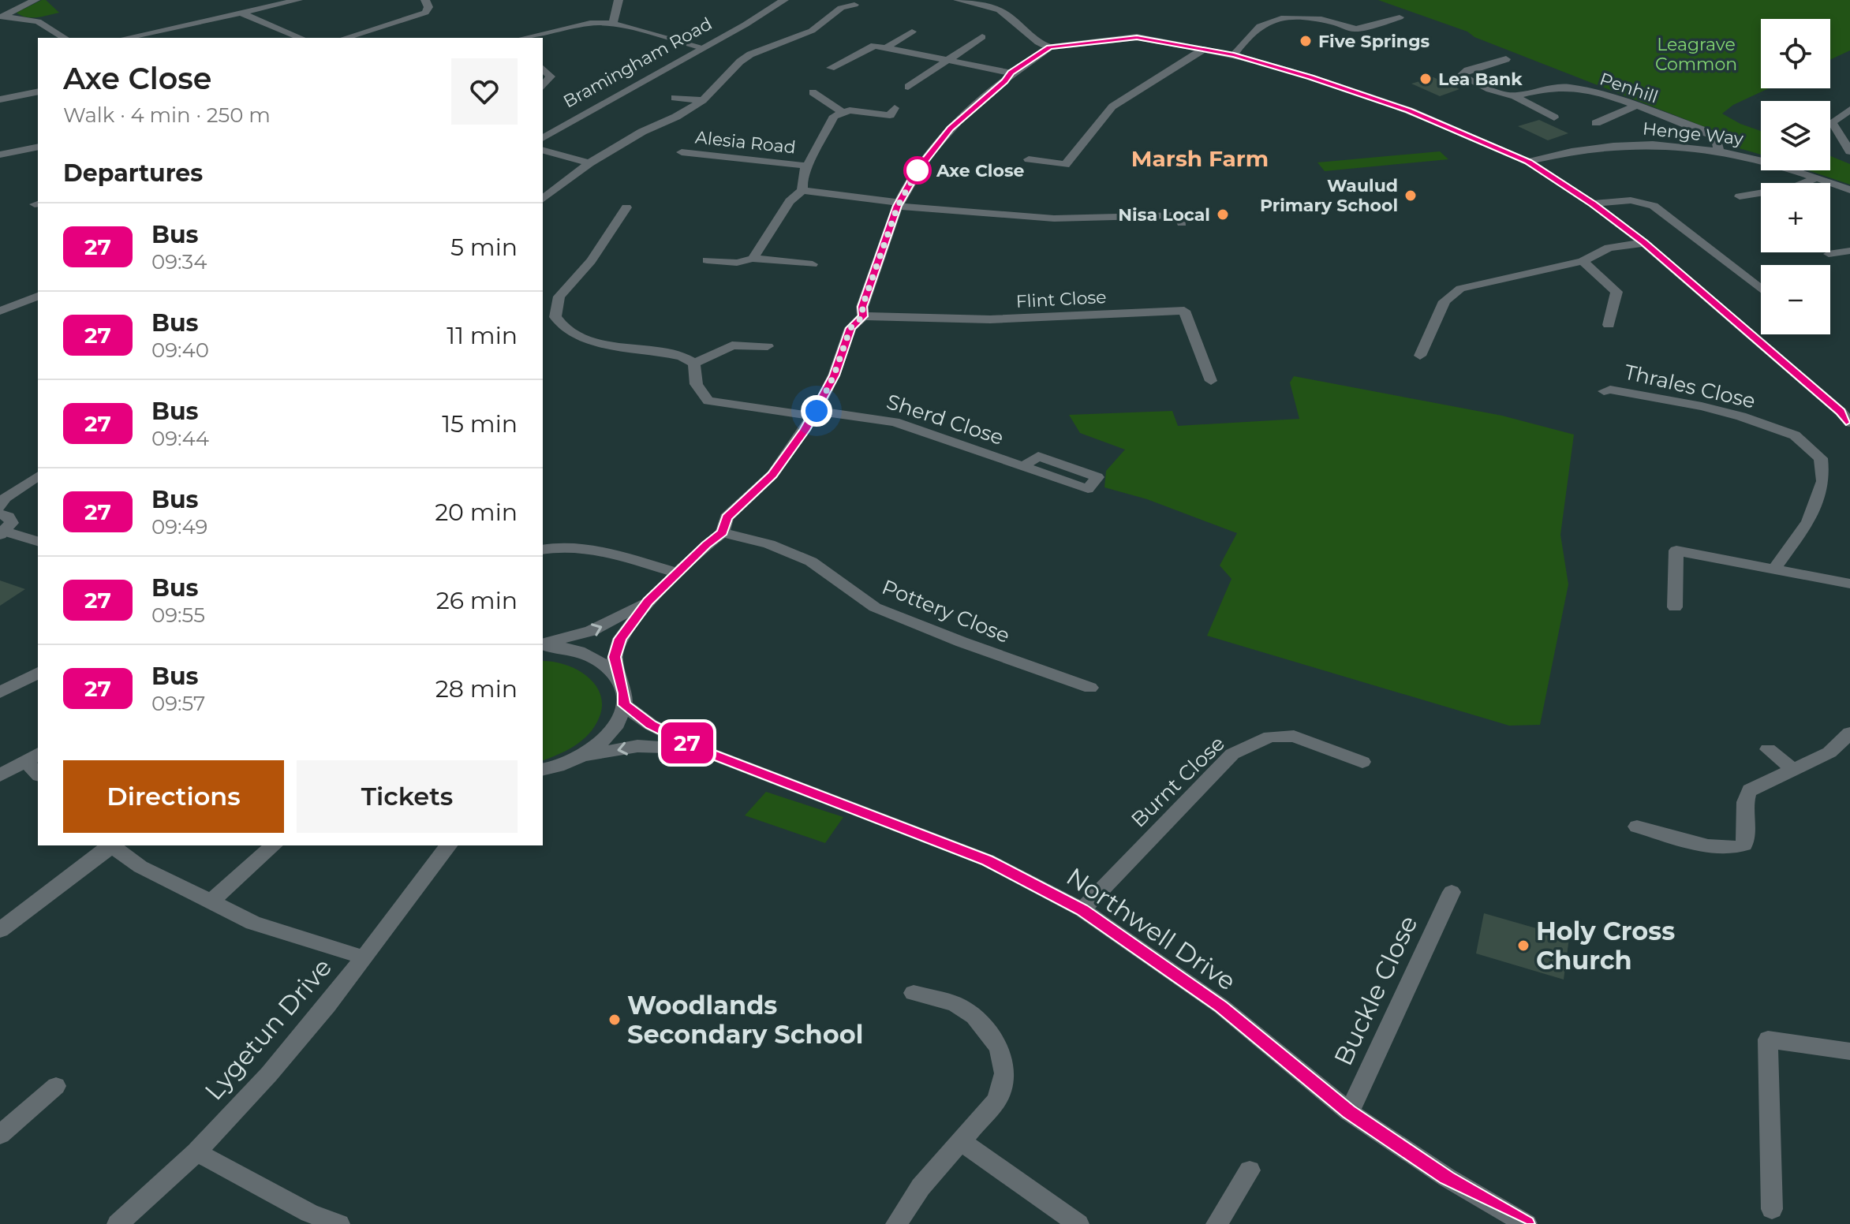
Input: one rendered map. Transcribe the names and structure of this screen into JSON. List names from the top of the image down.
{
  "streets": {
    "street": [
      "Bramingham Road",
      "Penhill",
      "Henge Way",
      "Alesia Road",
      "Flint Close",
      "Thrales Close",
      "Sherd Close",
      "Pottery Close",
      "Burnt Close",
      "Northwell Drive",
      "Buckle Close",
      "Lygetun Drive"
    ]
  },
  "crossings": [
    ["Penhill", "Henge Way"],
    ["Burnt Close", "Northwell Drive"],
    ["Northwell Drive", "Buckle Close"]
  ],
  "districts": ["Marsh Farm"],
  "parks": ["Leagrave Common"],
  "places": [
    "Five Springs",
    "Lea Bank",
    "Axe Close",
    "Waulud Primary School",
    "Nisa Local",
    "Holy Cross Church",
    "Woodlands Secondary School"
  ],
  "lines": ["bus line 27"],
  "page": {
    "on_map": "27",
    "map_buttons": ["+", "−"],
    "heading": [
      ["Axe Close", "Walk · 4 min · 250 m"],
      "Departures"
    ],
    "list": [
      {
        "mark": "27",
        "name": "Bus",
        "note": "09:34",
        "value": "5 min"
      },
      {
        "mark": "27",
        "name": "Bus",
        "note": "09:40",
        "value": "11 min"
      },
      {
        "mark": "27",
        "name": "Bus",
        "note": "09:44",
        "value": "15 min"
      },
      {
        "mark": "27",
        "name": "Bus",
        "note": "09:49",
        "value": "20 min"
      },
      {
        "mark": "27",
        "name": "Bus",
        "note": "09:55",
        "value": "26 min"
      },
      {
        "mark": "27",
        "name": "Bus",
        "note": "09:57",
        "value": "28 min"
      }
    ],
    "buttons": ["Directions", "Tickets"]
  }
}
